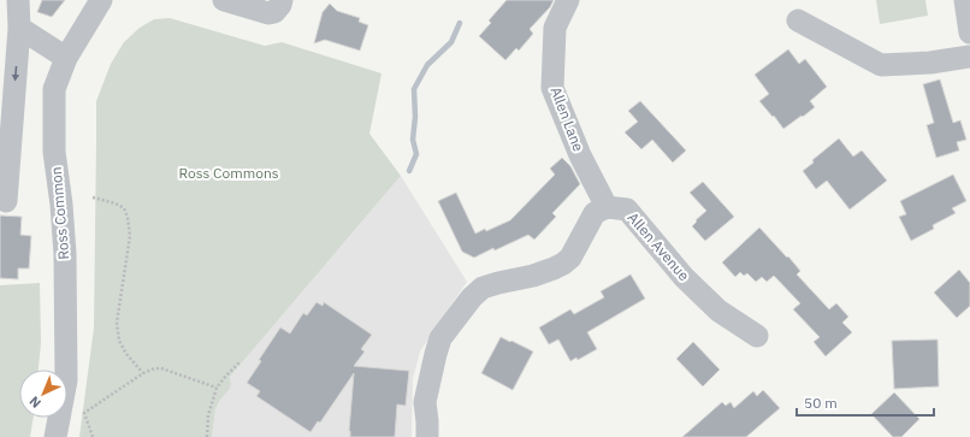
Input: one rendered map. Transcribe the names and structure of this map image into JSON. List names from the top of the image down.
{
  "streets": {
    "street": ["Allen Lane", "Ross Common", "Allen Avenue"]
  },
  "crossings": [
    ["Allen Lane", "Allen Avenue"]
  ],
  "parks": ["Ross Commons"],
  "scale_bar": "50 m",
  "north": "bottom left"
}
